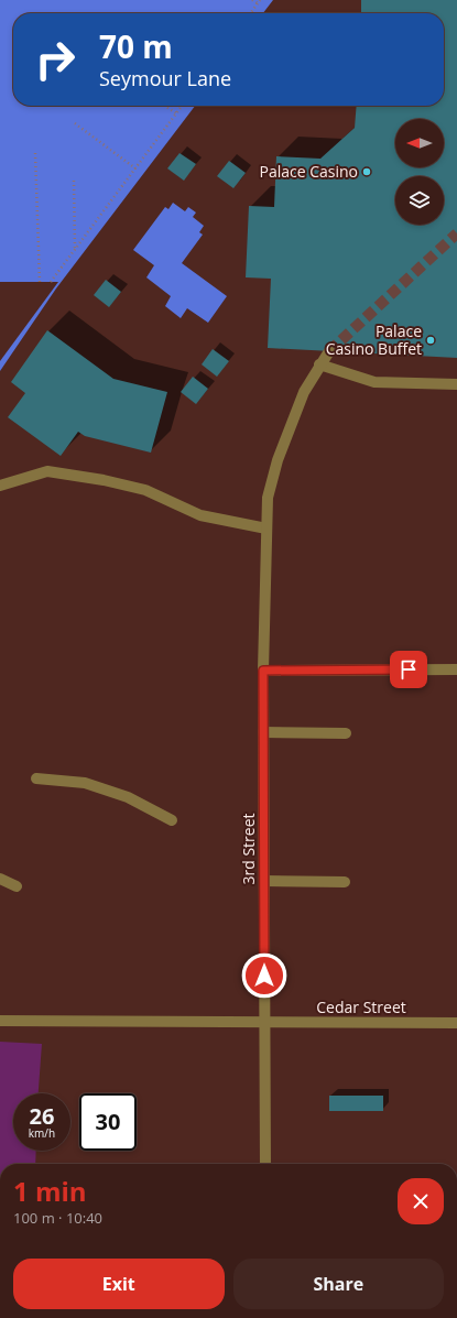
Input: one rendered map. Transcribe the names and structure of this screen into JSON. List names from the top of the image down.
{
  "streets": {
    "street": ["3rd Street", "Cedar Street"]
  },
  "crossings": [
    ["3rd Street", "Cedar Street"]
  ],
  "places": ["Palace Casino", "Palace Casino Buffet"],
  "north": "left",
  "page": {
    "turn": ["70 m", "Seymour Lane"],
    "speed": "26 km/h",
    "limit": "30",
    "heading": ["1 min", "100 m · 10:40"],
    "buttons": ["Exit", "Share"]
  }
}
